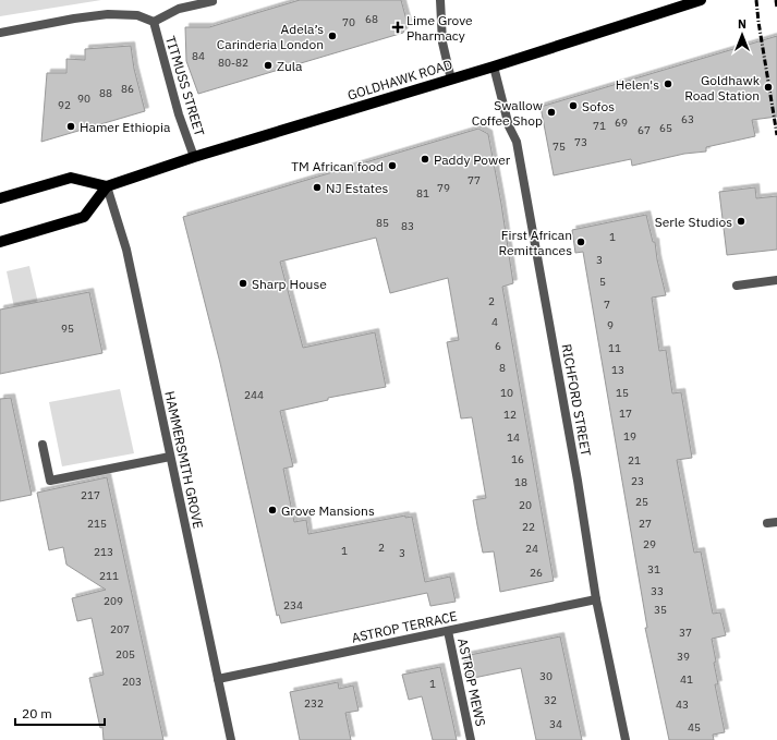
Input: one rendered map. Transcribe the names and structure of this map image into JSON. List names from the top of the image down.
{
  "streets": {
    "main road": ["GOLDHAWK ROAD"],
    "street": [
      "TITMUSS STREET",
      "RICHFORD STREET",
      "HAMMERSMITH GROVE",
      "ASTROP TERRACE",
      "ASTROP MEWS"
    ]
  },
  "crossings": [
    ["GOLDHAWK ROAD", "TITMUSS STREET"],
    ["GOLDHAWK ROAD", "RICHFORD STREET"],
    ["GOLDHAWK ROAD", "HAMMERSMITH GROVE"],
    ["RICHFORD STREET", "ASTROP TERRACE"],
    ["HAMMERSMITH GROVE", "ASTROP TERRACE"],
    ["ASTROP TERRACE", "ASTROP MEWS"]
  ],
  "places": {
    "health": ["Lime Grove Pharmacy"],
    "other": [
      "Adela’s Carinderia London",
      "Zula",
      "Helen's",
      "Goldhawk Road Station",
      "Sofos",
      "Swallow Coffee Shop",
      "Hamer Ethiopia",
      "Paddy Power",
      "TM African food",
      "NJ Estates",
      "Serle Studios",
      "First African Remittances",
      "Sharp House",
      "Grove Mansions"
    ]
  },
  "house_numbers": [
    "68",
    "70",
    "84",
    "80-82",
    "86",
    "88",
    "90",
    "92",
    "63",
    "69",
    "71",
    "65",
    "67",
    "73",
    "75",
    "77",
    "79",
    "81",
    "85",
    "83",
    "1",
    "3",
    "5",
    "2",
    "7",
    "4",
    "9",
    "95",
    "6",
    "11",
    "8",
    "13",
    "10",
    "15",
    "244",
    "17",
    "12",
    "19",
    "14",
    "16",
    "21",
    "23",
    "18",
    "217",
    "25",
    "20",
    "215",
    "27",
    "22",
    "29",
    "2",
    "24",
    "1",
    "213",
    "3",
    "31",
    "26",
    "211",
    "33",
    "209",
    "234",
    "35",
    "207",
    "37",
    "205",
    "39",
    "30",
    "41",
    "203",
    "1",
    "32",
    "232",
    "43",
    "34",
    "45"
  ],
  "scale_bar": "20 m",
  "north": "top"
}
